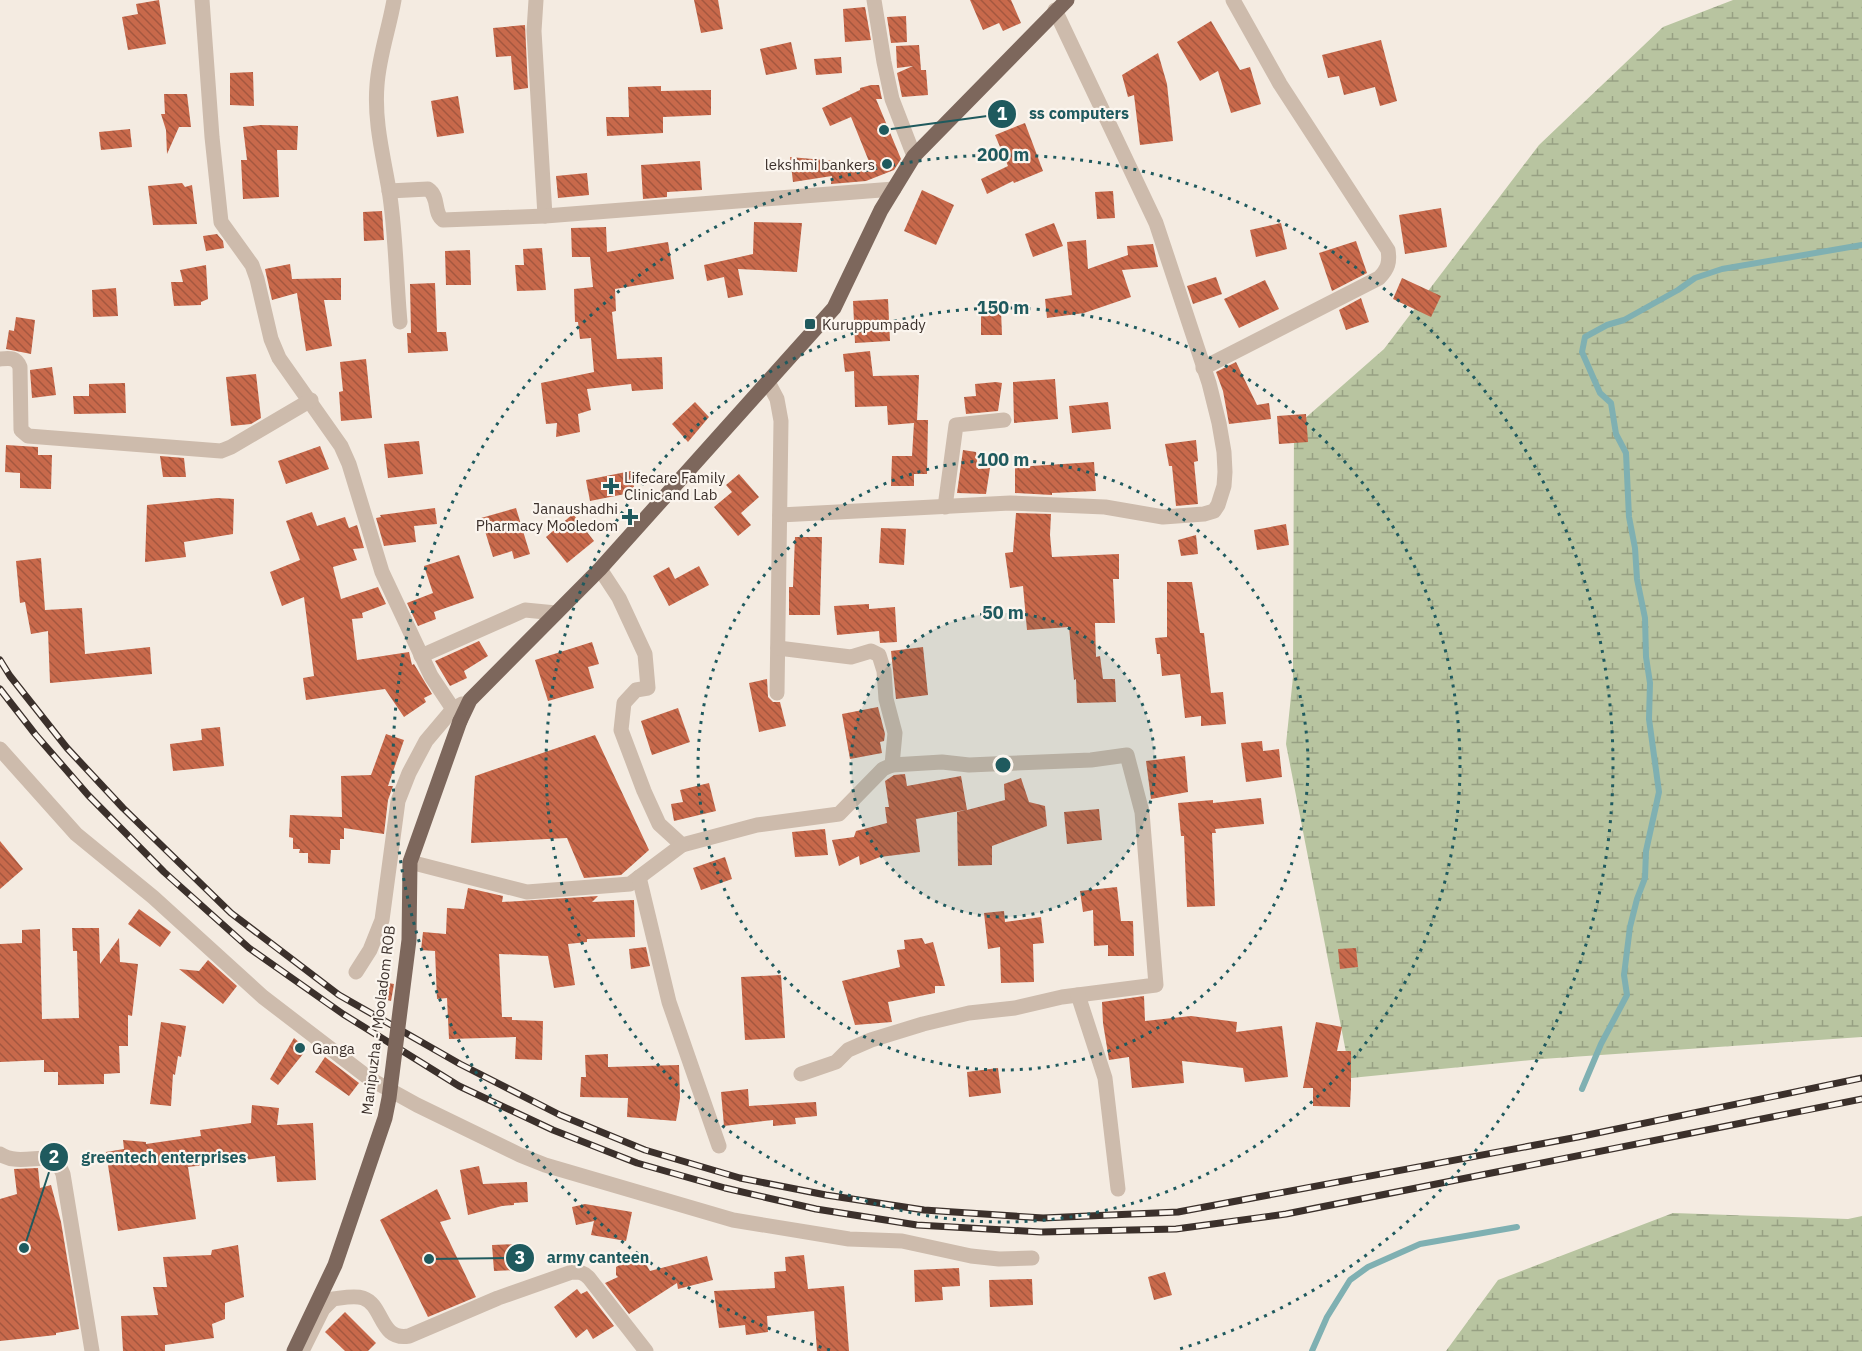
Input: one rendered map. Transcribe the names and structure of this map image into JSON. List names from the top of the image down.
{
  "streets": {
    "main road": ["Manipuzha - Mooladom ROB"]
  },
  "places": {
    "other": [
      "ss computers",
      "lekshmi bankers",
      "Ganga",
      "greentech enterprises",
      "army canteen"
    ],
    "transit": ["Kuruppumpady"],
    "health": ["Lifecare Family Clinic and Lab", "Janaushadhi Pharmacy Mooledom"]
  },
  "rings": [
    "200 m",
    "150 m",
    "100 m",
    "50 m"
  ]
}
